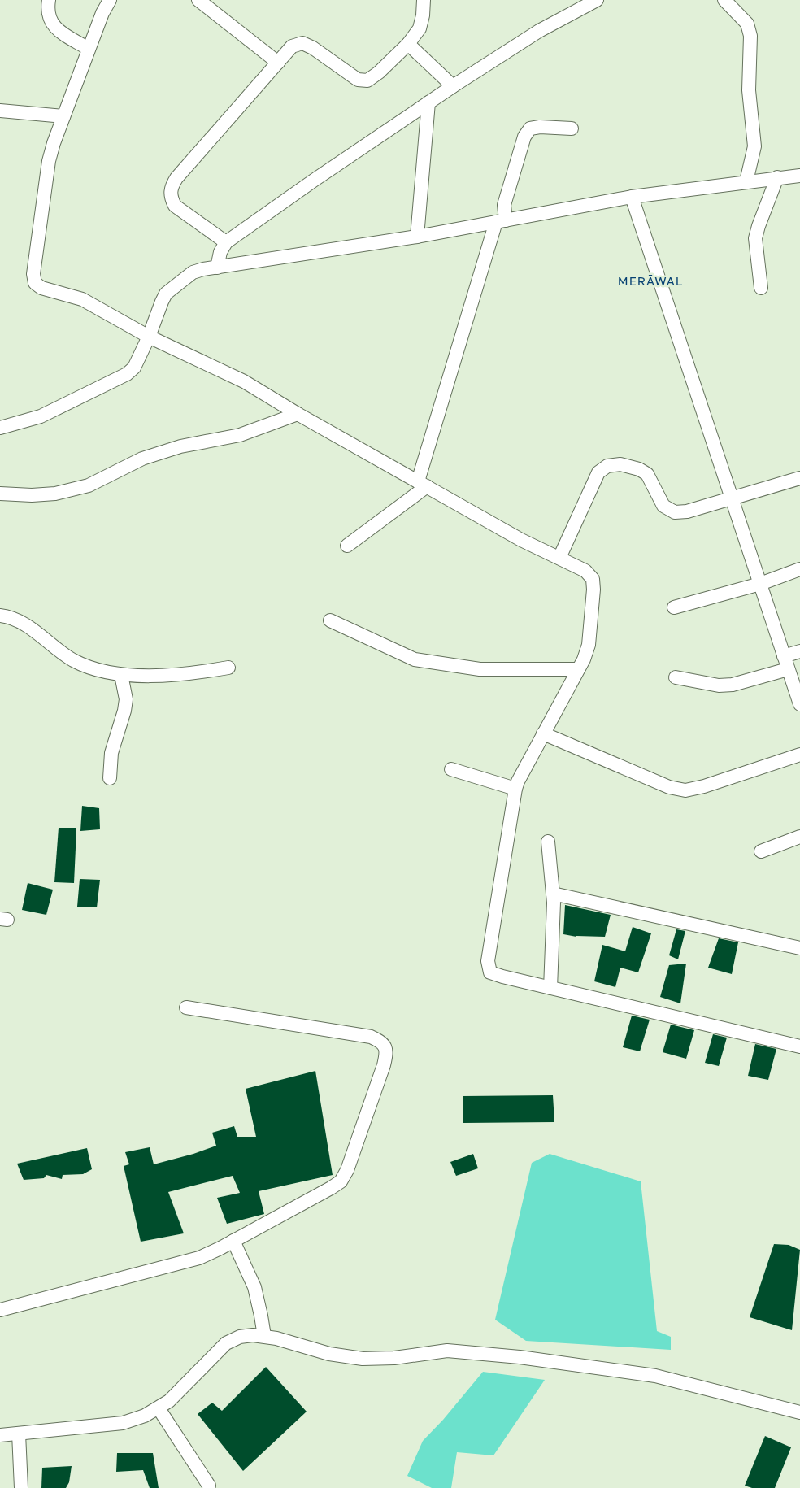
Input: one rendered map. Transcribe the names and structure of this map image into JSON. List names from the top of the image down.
{
  "districts": ["MERĀWAL"]
}
